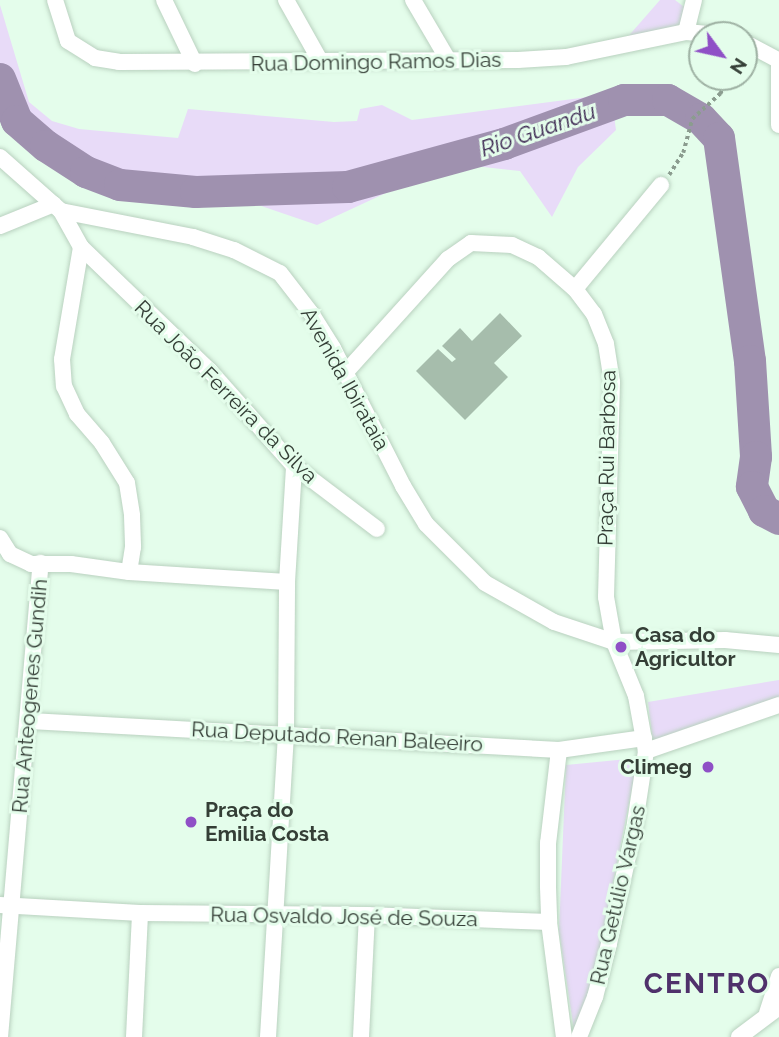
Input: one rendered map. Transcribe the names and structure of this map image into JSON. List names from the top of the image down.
{
  "streets": {
    "street": [
      "Rua Domingo Ramos Dias",
      "Avenida Ibirataia",
      "Rua João Ferreira da Silva",
      "Praça Rui Barbosa",
      "Rua Anteogenes Gundih",
      "Rua Deputado Renan Baleeiro",
      "Rua Getúlio Vargas",
      "Rua Osvaldo José de Souza"
    ]
  },
  "crossings": [
    ["Avenida Ibirataia", "Rua João Ferreira da Silva"],
    ["Avenida Ibirataia", "Praça Rui Barbosa"],
    ["Praça Rui Barbosa", "Rua Deputado Renan Baleeiro"],
    ["Praça Rui Barbosa", "Rua Getúlio Vargas"],
    ["Rua Anteogenes Gundih", "Rua Deputado Renan Baleeiro"],
    ["Rua Anteogenes Gundih", "Rua Osvaldo José de Souza"],
    ["Rua Deputado Renan Baleeiro", "Rua Getúlio Vargas"]
  ],
  "districts": ["CENTRO"],
  "water": ["Rio Guandu"],
  "places": ["Casa do Agricultor", "Climeg", "Praça do Emilia Costa"],
  "north": "bottom right"
}
